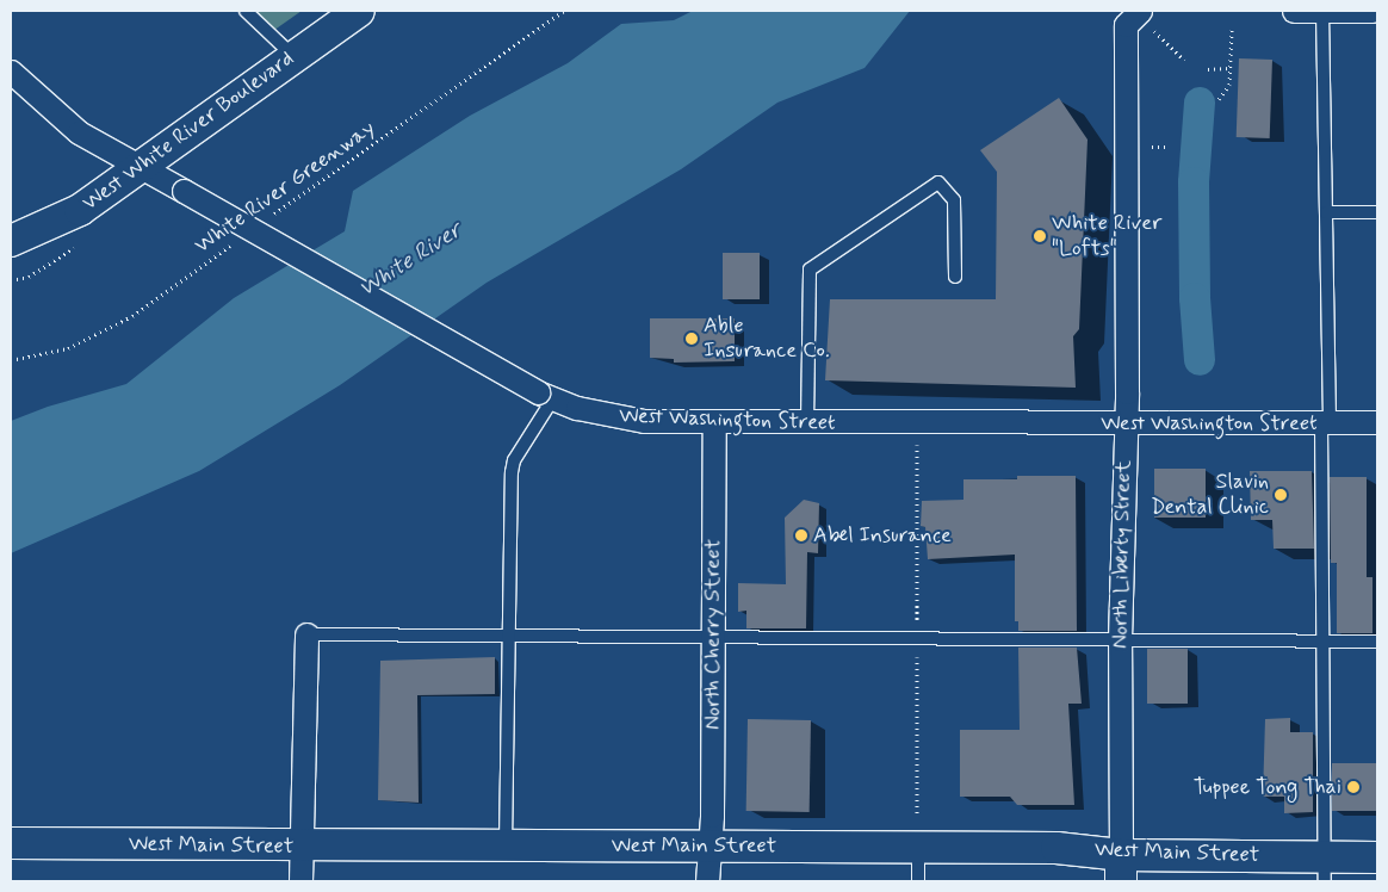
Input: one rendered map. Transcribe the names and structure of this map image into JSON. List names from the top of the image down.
{
  "streets": {
    "main road": ["West White River Boulevard", "West Main Street"],
    "street": ["West Washington Street", "North Liberty Street", "North Cherry Street"],
    "path": ["White River Greenway"]
  },
  "crossings": [
    ["West White River Boulevard", "West Washington Street"],
    ["West Washington Street", "North Liberty Street"],
    ["West Washington Street", "North Cherry Street"],
    ["North Liberty Street", "West Main Street"],
    ["North Cherry Street", "West Main Street"]
  ],
  "water": ["White River"],
  "places": [
    "White River \"Lofts\"",
    "Able Insurance Co.",
    "Slavin Dental Clinic",
    "Abel Insurance",
    "Tuppee Tong Thai"
  ]
}
